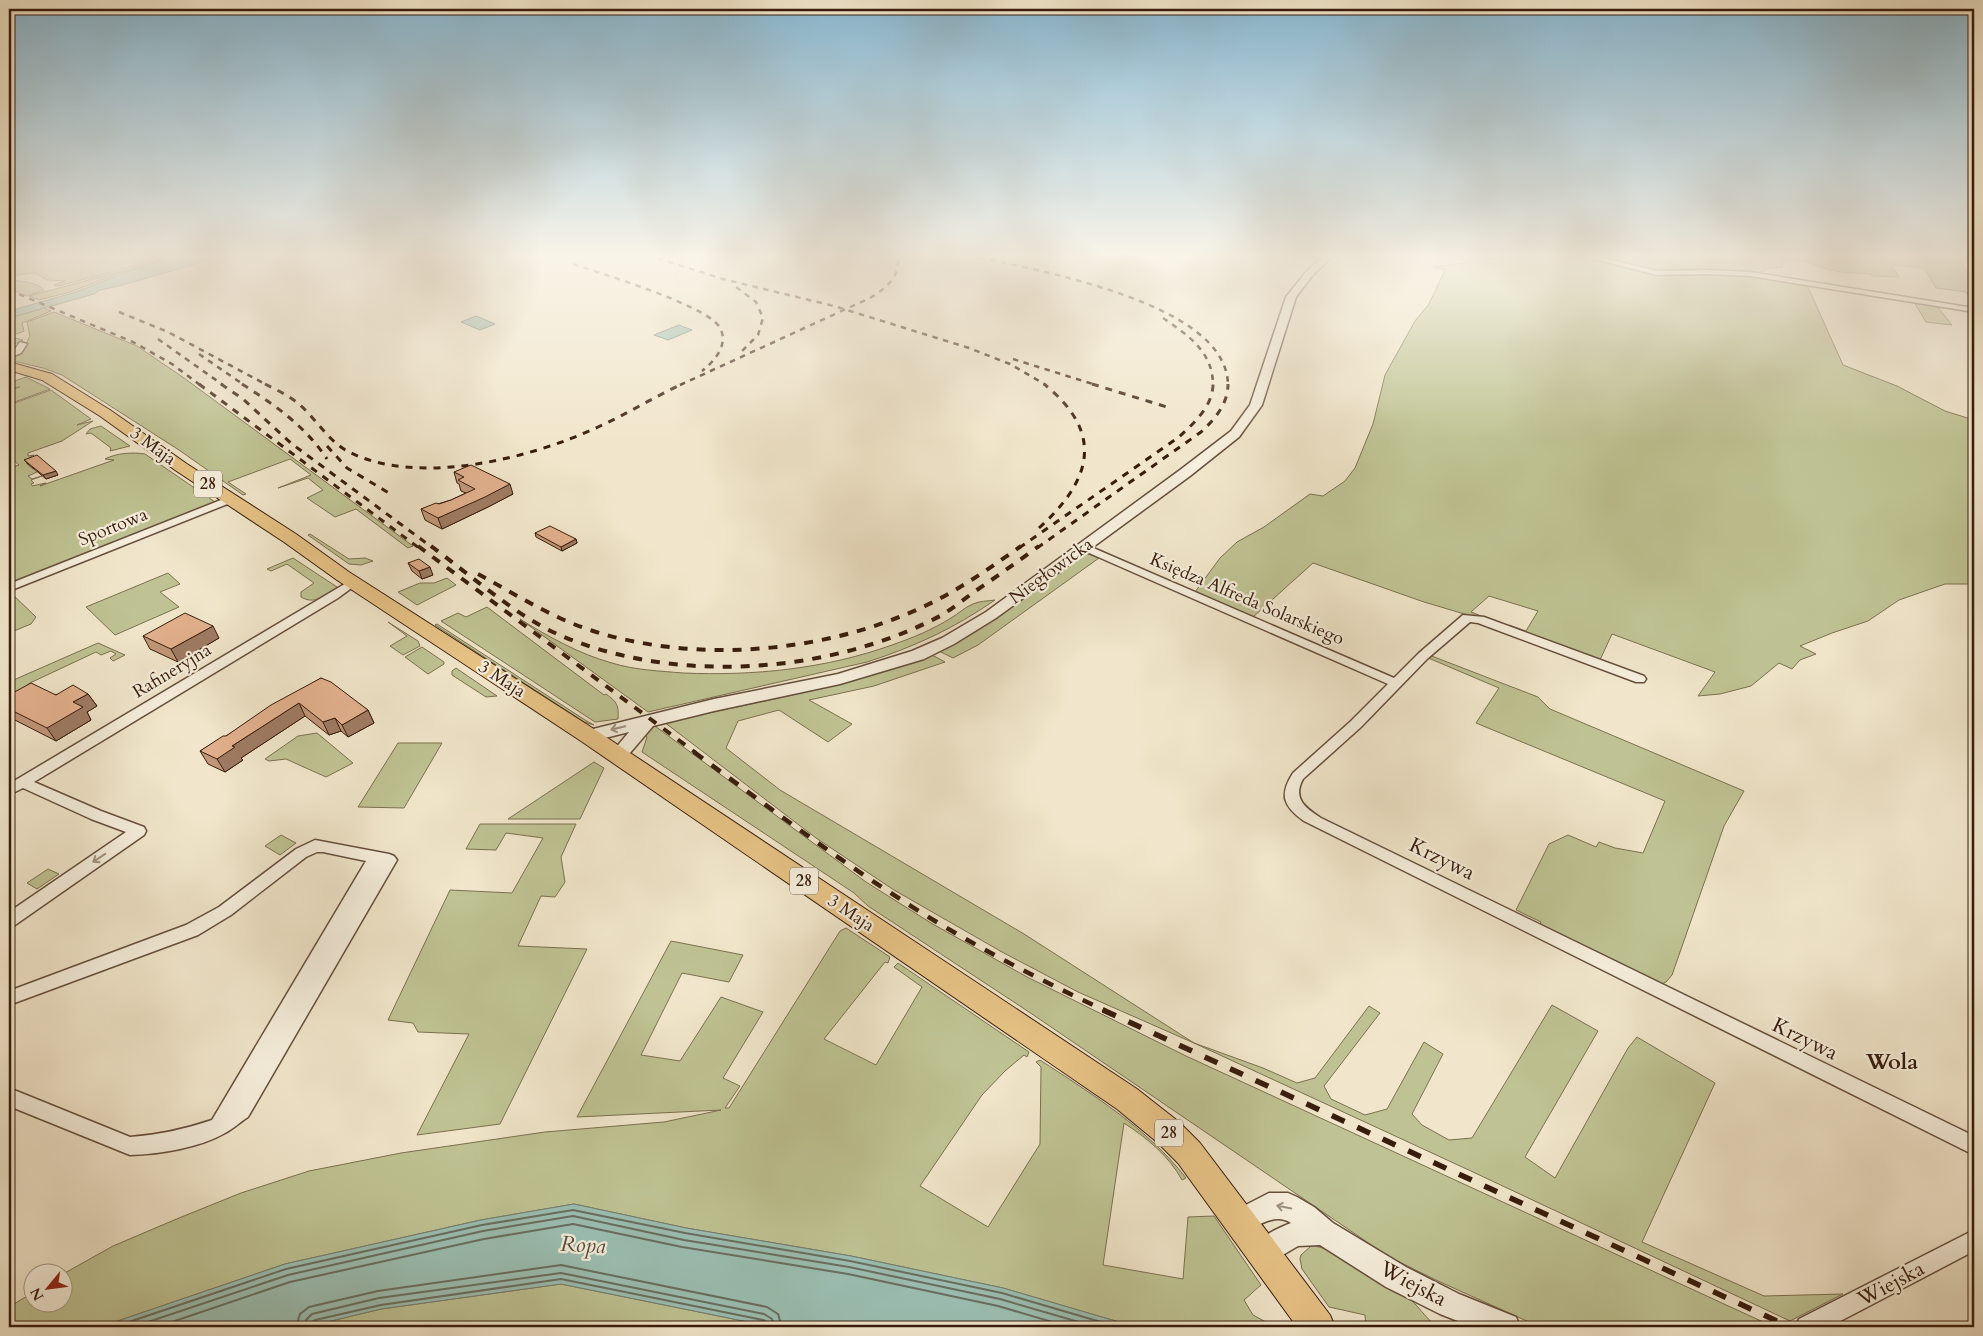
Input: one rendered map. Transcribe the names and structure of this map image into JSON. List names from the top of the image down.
{
  "streets": {
    "main road": ["3 Maja", "28"],
    "street": [
      "Sportowa",
      "Niegłowicka",
      "Księdza Alfreda Solarskiego",
      "Rafineryjna",
      "Krzywa",
      "Wiejska"
    ]
  },
  "crossings": [
    ["3 Maja", "28"],
    ["3 Maja", "Sportowa"],
    ["3 Maja", "Niegłowicka"],
    ["3 Maja", "Rafineryjna"],
    ["3 Maja", "Wiejska"],
    ["28", "Wiejska"],
    ["Niegłowicka", "Księdza Alfreda Solarskiego"],
    ["Księdza Alfreda Solarskiego", "Krzywa"]
  ],
  "districts": ["Wola"],
  "water": ["Ropa"],
  "north": "bottom left"
}
